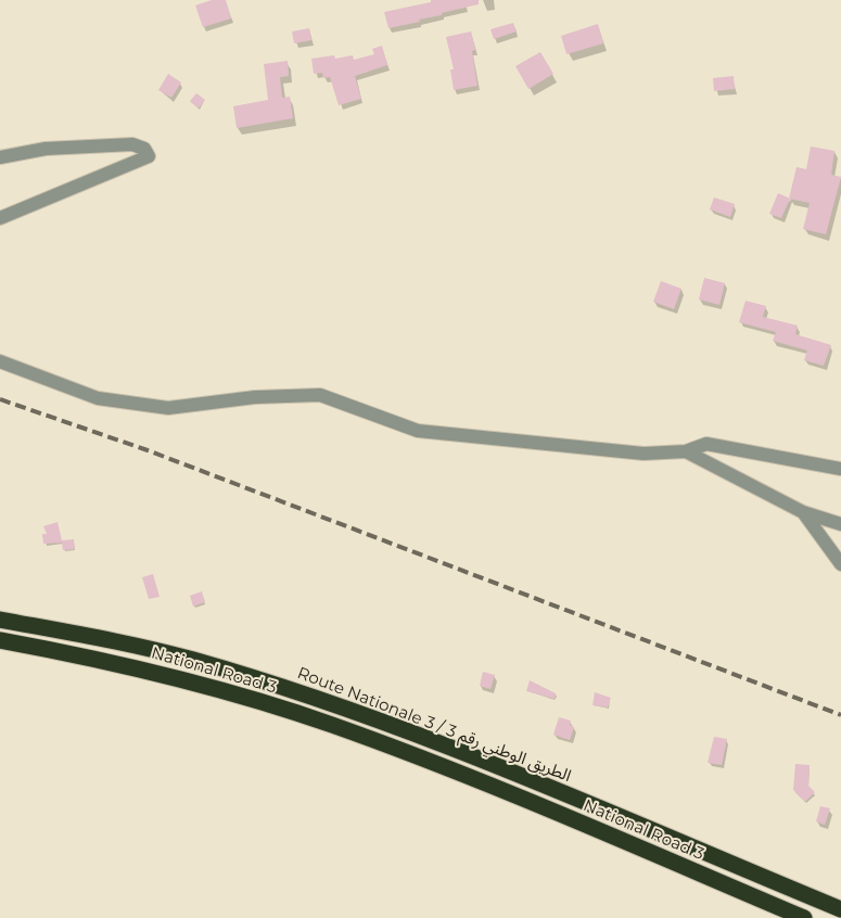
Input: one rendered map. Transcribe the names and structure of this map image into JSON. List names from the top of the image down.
{
  "streets": {
    "highway": ["National Road 3", "Route Nationale 3 / الطريق الوطني رقم 3"]
  }
}
